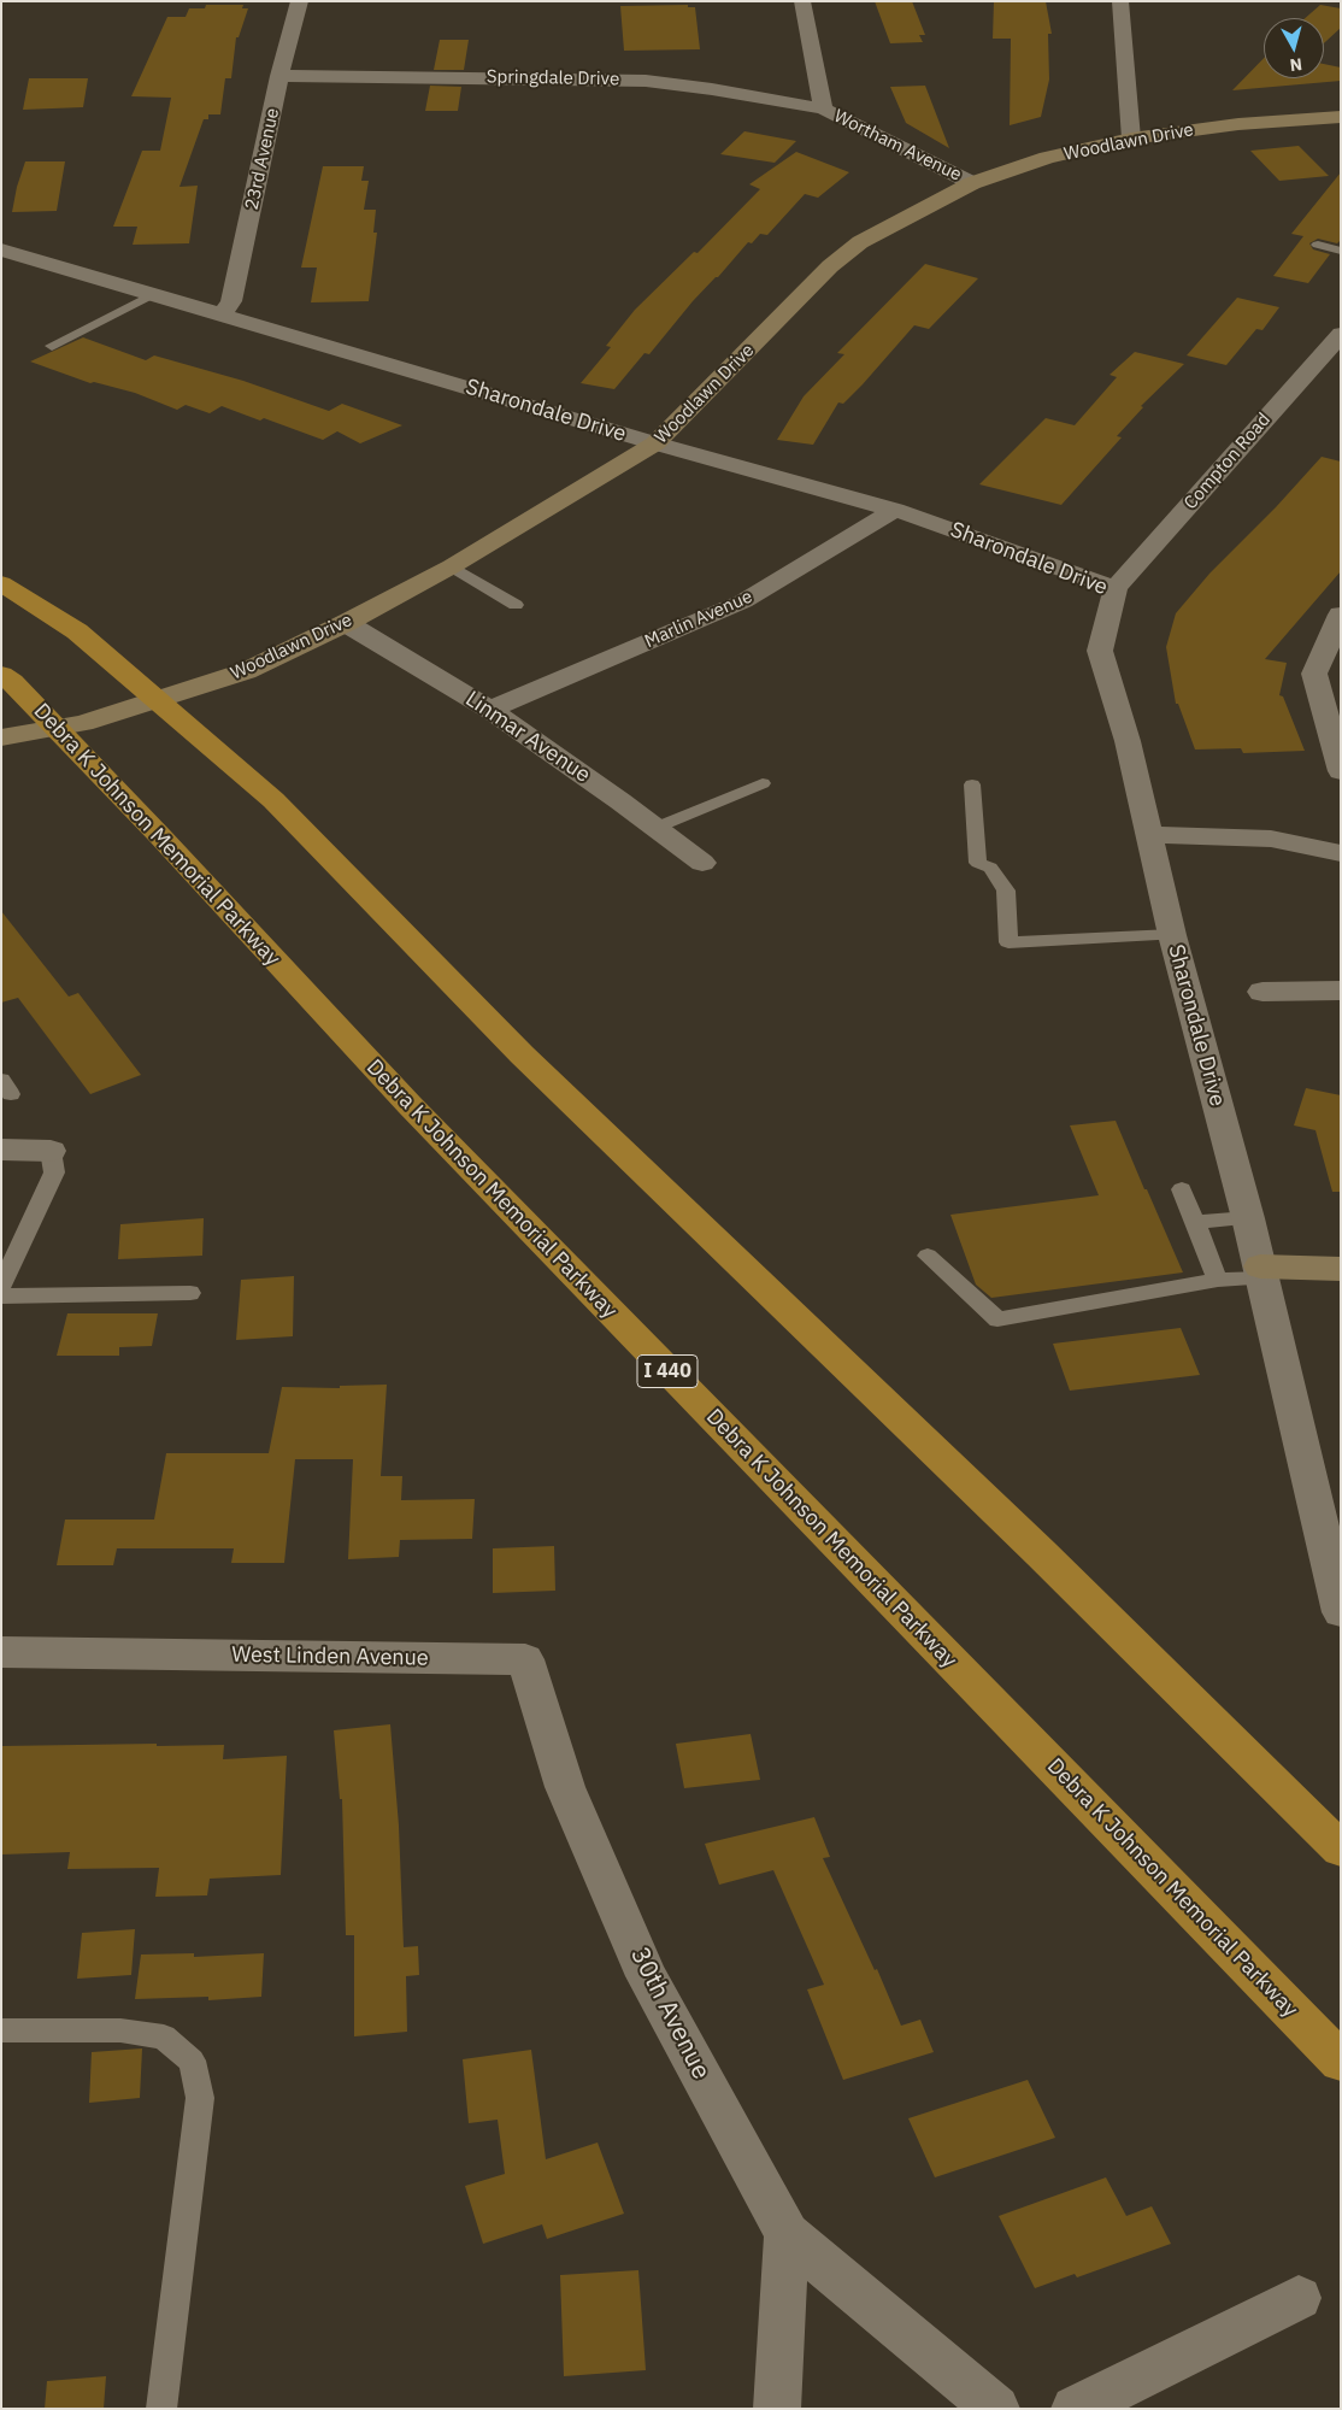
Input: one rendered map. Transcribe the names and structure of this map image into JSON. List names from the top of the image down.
{
  "streets": {
    "highway": ["Debra K Johnson Memorial Parkway", "I 440"],
    "main road": ["Woodlawn Drive"],
    "street": [
      "Springdale Drive",
      "Wortham Avenue",
      "23rd Avenue",
      "Sharondale Drive",
      "Compton Road",
      "Marlin Avenue",
      "Linmar Avenue",
      "West Linden Avenue",
      "30th Avenue"
    ]
  },
  "crossings": [
    ["Springdale Drive", "Wortham Avenue"],
    ["Springdale Drive", "23rd Avenue"],
    ["Woodlawn Drive", "Wortham Avenue"],
    ["Woodlawn Drive", "Sharondale Drive"],
    ["Woodlawn Drive", "Linmar Avenue"],
    ["23rd Avenue", "Sharondale Drive"],
    ["Sharondale Drive", "Compton Road"],
    ["Sharondale Drive", "Marlin Avenue"],
    ["Marlin Avenue", "Linmar Avenue"],
    ["West Linden Avenue", "30th Avenue"]
  ],
  "north": "bottom"
}
